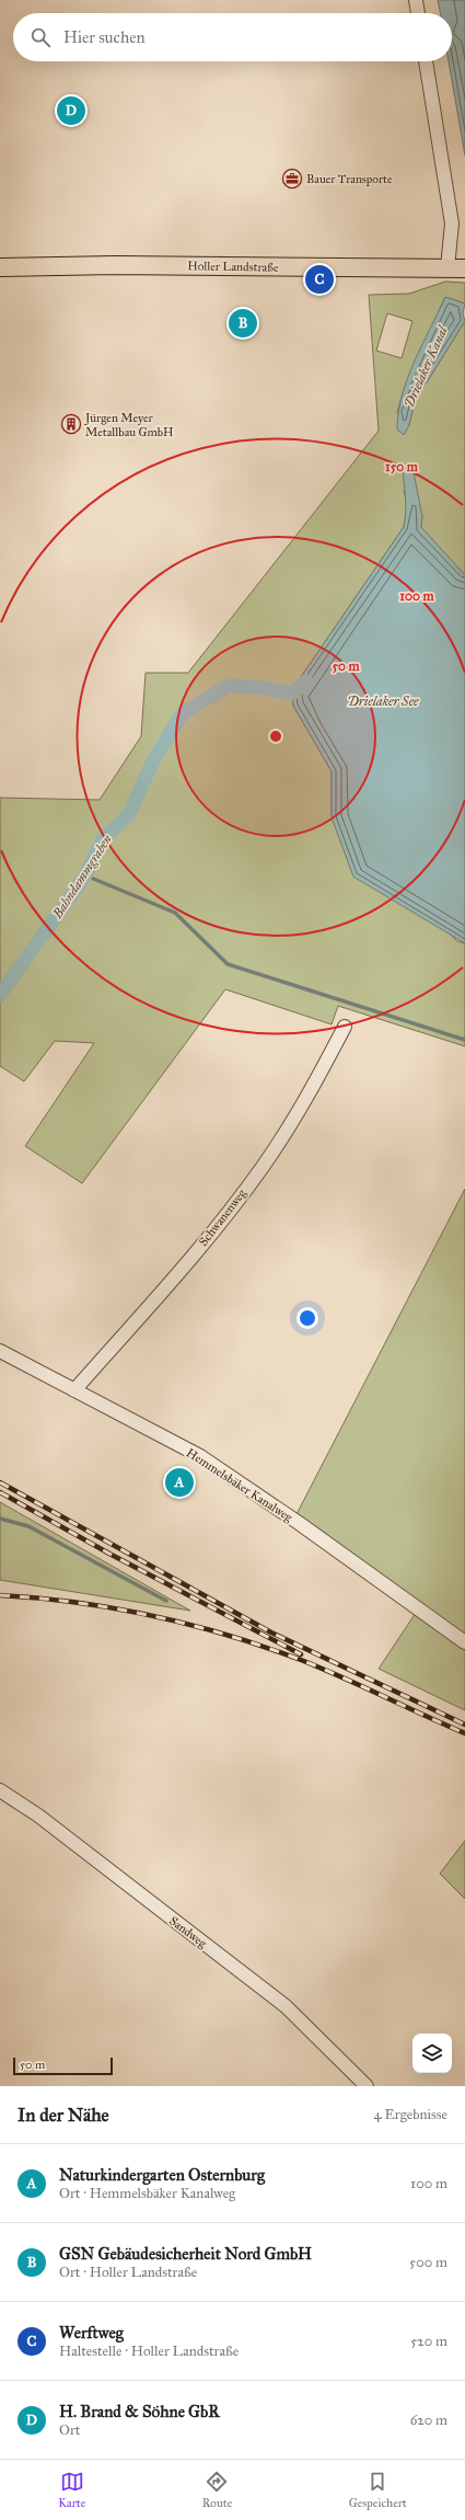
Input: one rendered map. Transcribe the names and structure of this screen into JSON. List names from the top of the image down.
{
  "streets": {
    "main road": ["Holler Landstraße"],
    "street": ["Schwanenweg", "Hemmelsbäker Kanalweg", "Sandweg"]
  },
  "crossings": [
    ["Schwanenweg", "Hemmelsbäker Kanalweg"]
  ],
  "water": ["Drielaker Kanal", "Drielaker See", "Bahndammgraben"],
  "places": {
    "office": ["Bauer Transporte"],
    "building": ["Jürgen Meyer Metallbau GmbH"]
  },
  "scale_bar": "50 m",
  "page": {
    "search": "Hier suchen",
    "pins": [
      "D",
      "C",
      "B",
      "A"
    ],
    "scale": "50 m",
    "heading": ["In der Nähe", "4 Ergebnisse"],
    "list": [
      {
        "mark": "A",
        "name": "Naturkindergarten Osternburg",
        "note": "Ort · Hemmelsbäker Kanalweg",
        "value": "100 m"
      },
      {
        "mark": "B",
        "name": "GSN Gebäudesicherheit Nord GmbH",
        "note": "Ort · Holler Landstraße",
        "value": "500 m"
      },
      {
        "mark": "C",
        "name": "Werftweg",
        "note": "Haltestelle · Holler Landstraße",
        "value": "520 m"
      },
      {
        "mark": "D",
        "name": "H. Brand & Söhne GbR",
        "note": "Ort",
        "value": "620 m"
      }
    ],
    "nav": ["Karte", "Route", "Gespeichert"]
  },
  "rings": ["150 m", "100 m", "50 m"]
}
